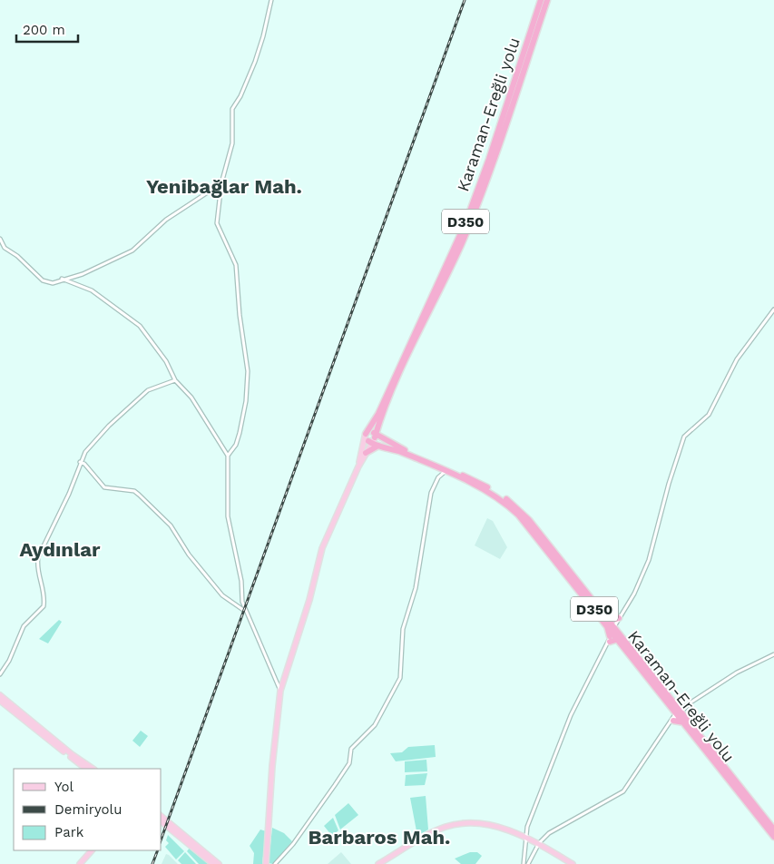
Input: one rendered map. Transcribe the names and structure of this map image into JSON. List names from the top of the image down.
{
  "streets": {
    "highway": ["Karaman-Ereğli yolu", "D350"]
  },
  "districts": ["Yenibağlar Mah.", "Aydınlar", "Barbaros Mah."],
  "legend": ["Yol", "Demiryolu", "Park"],
  "scale_bar": "200 m"
}
